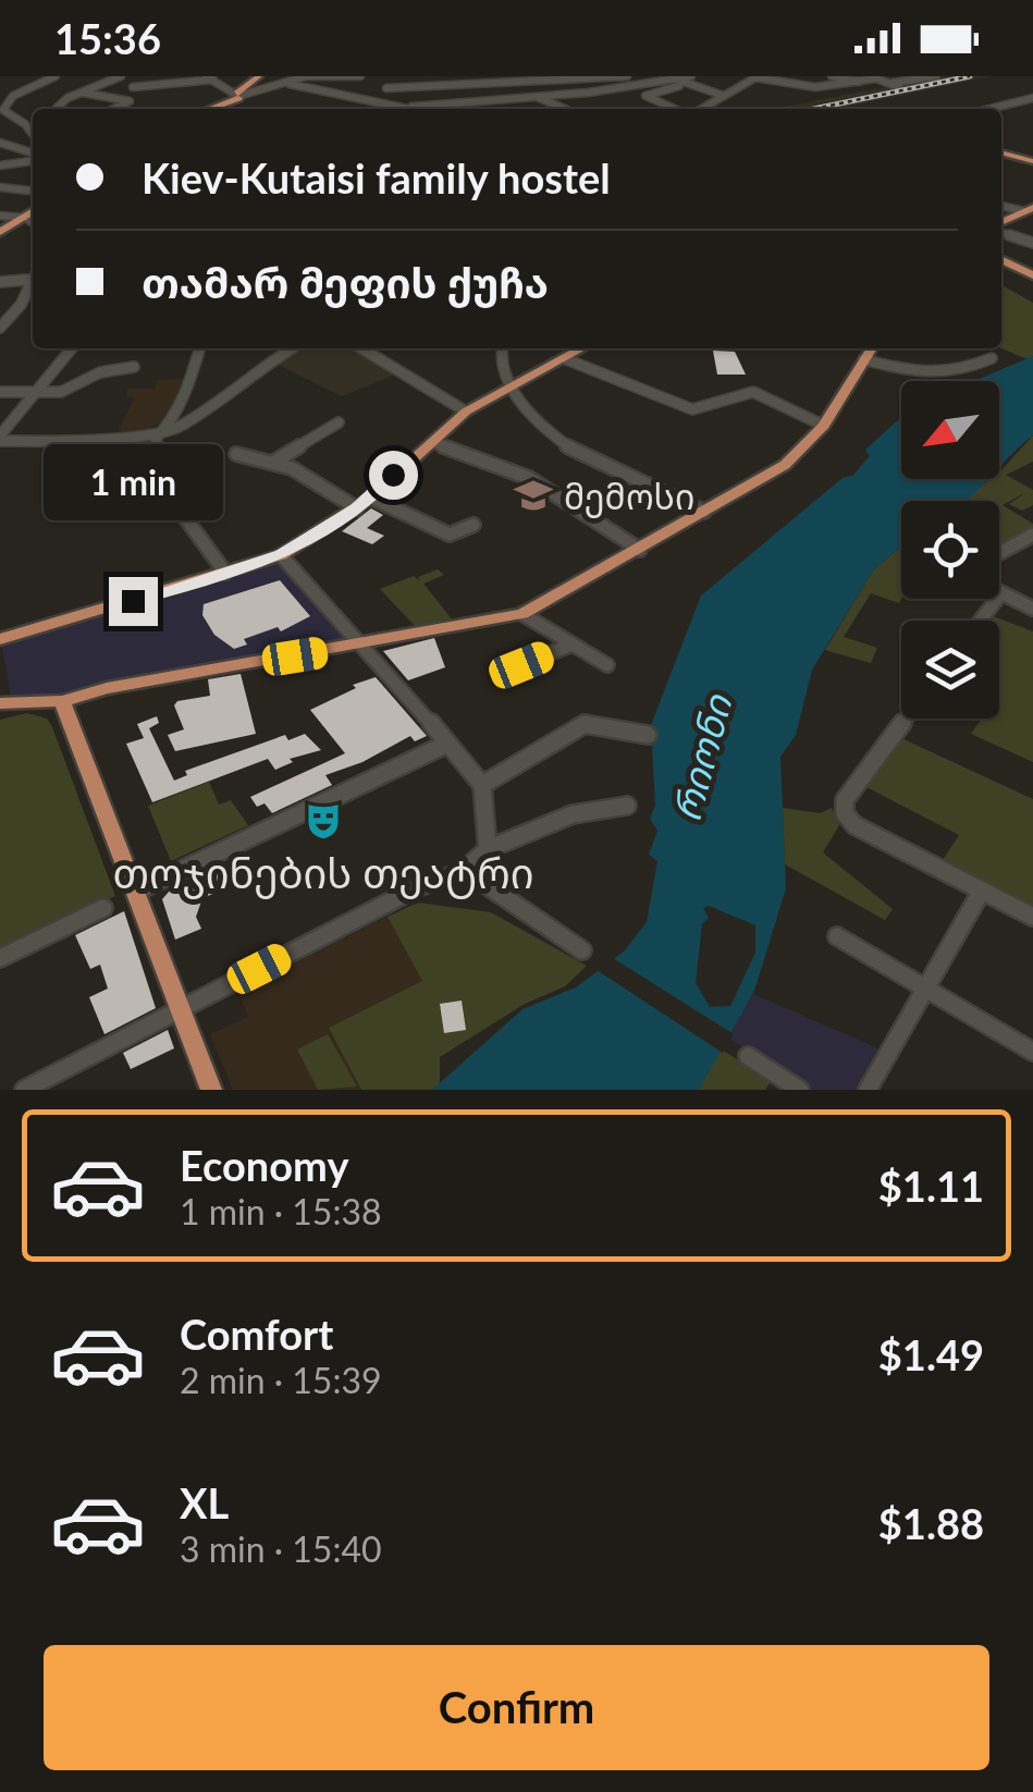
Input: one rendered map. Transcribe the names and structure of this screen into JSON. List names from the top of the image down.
{
  "water": ["რიონი"],
  "places": {
    "school or university": ["მემოსი"],
    "theatre": ["თოჯინების თეატრი"]
  },
  "north": "bottom left",
  "page": {
    "status": "15:36",
    "banner": ["Kiev-Kutaisi family hostel", "თამარ მეფის ქუჩა"],
    "bubble": "1 min",
    "list": [
      {
        "name": "Economy",
        "note": "1 min · 15:38",
        "value": "$1.11"
      },
      {
        "name": "Comfort",
        "note": "2 min · 15:39",
        "value": "$1.49"
      },
      {
        "name": "XL",
        "note": "3 min · 15:40",
        "value": "$1.88"
      }
    ],
    "buttons": "Confirm"
  }
}
